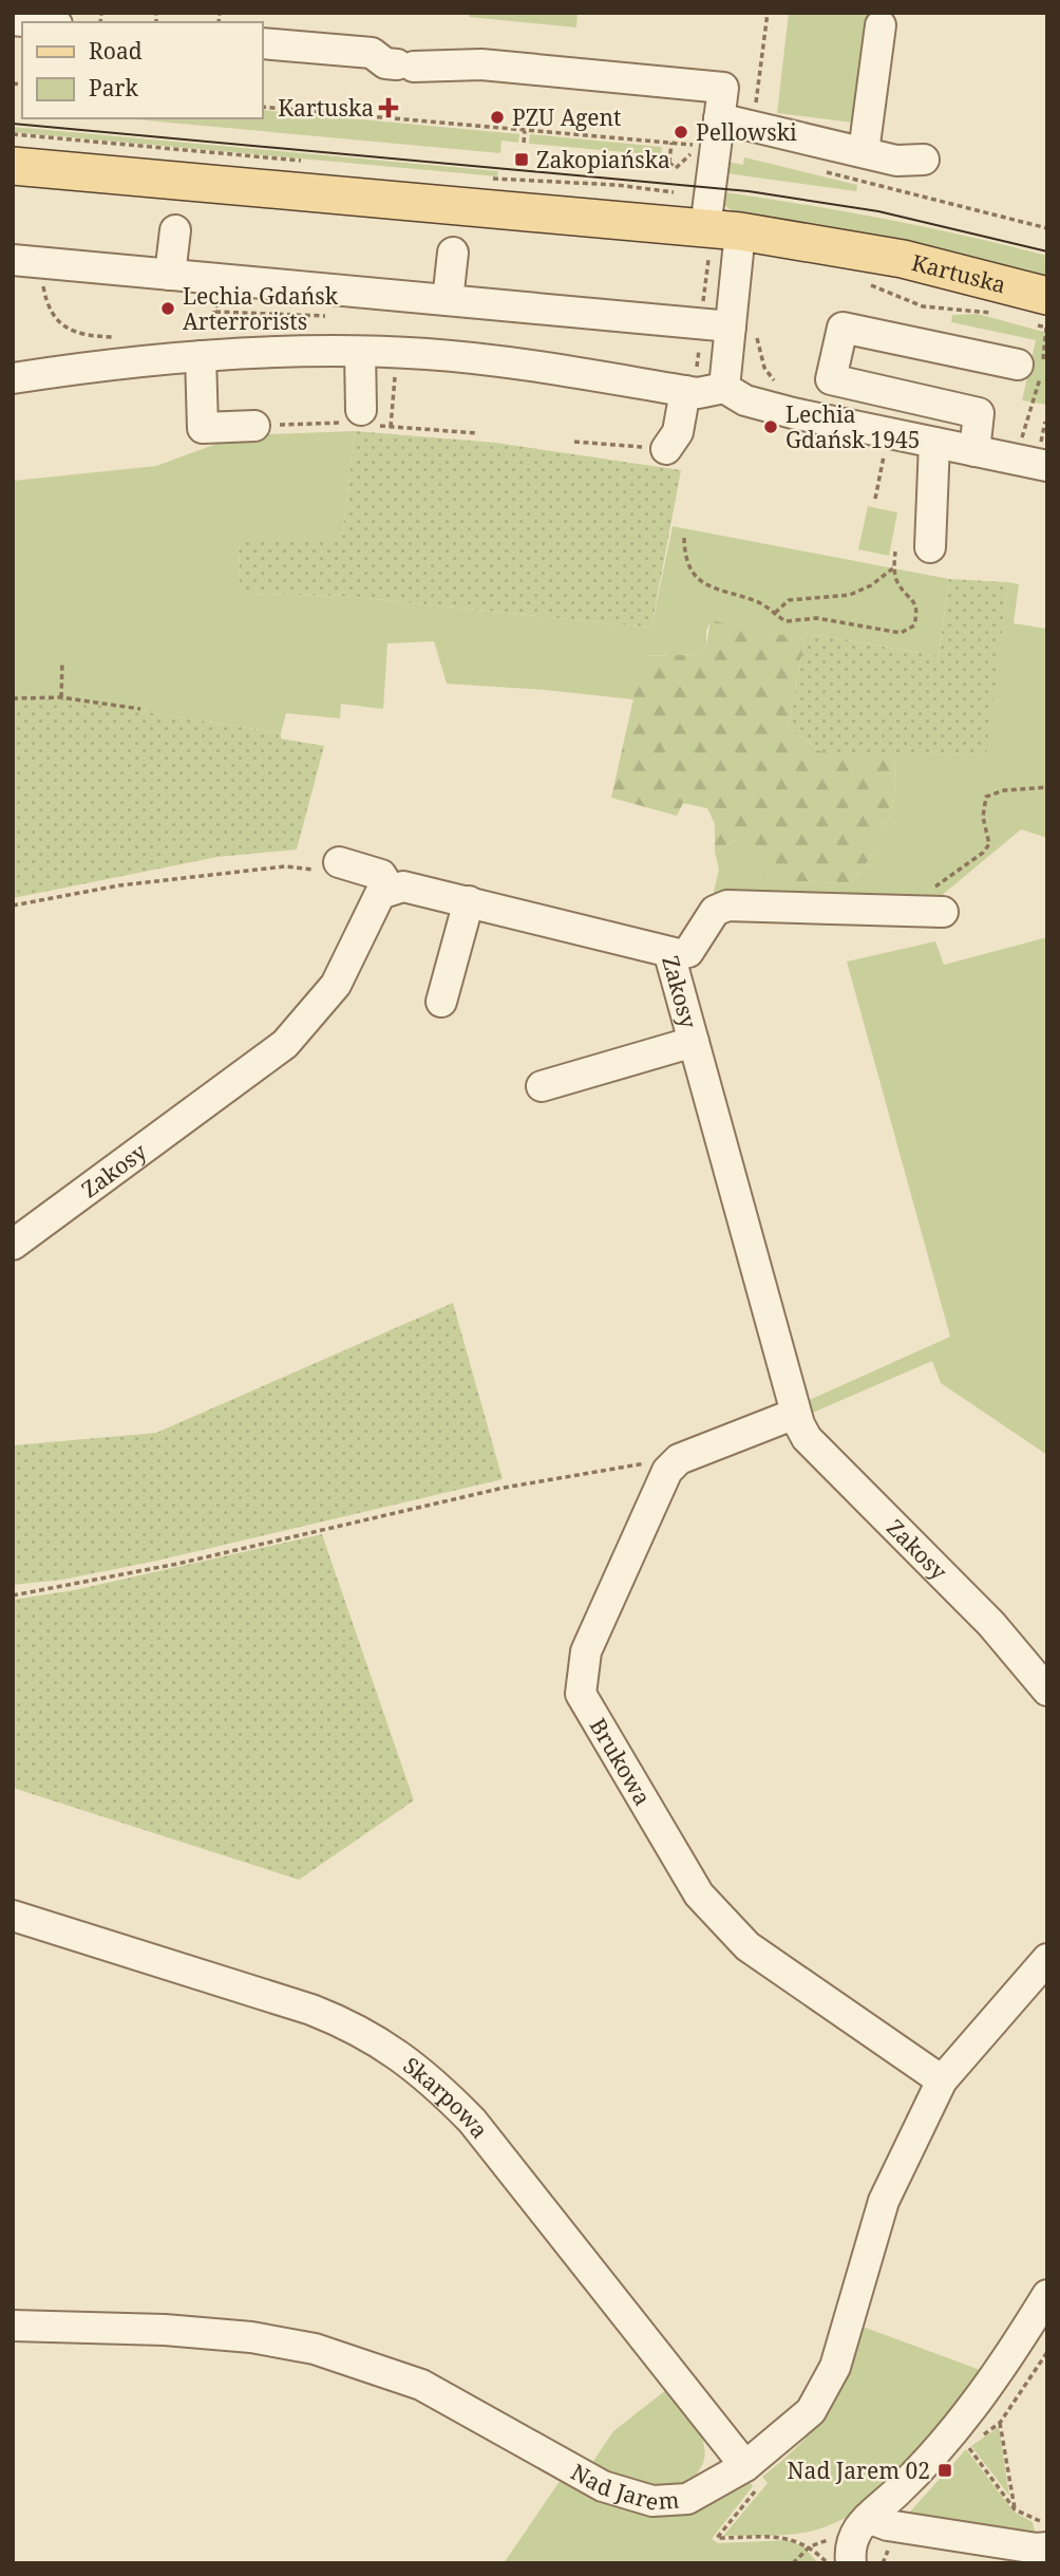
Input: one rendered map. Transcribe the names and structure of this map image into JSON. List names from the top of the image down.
{
  "streets": {
    "main road": ["Kartuska"],
    "street": [
      "Zakosy",
      "Brukowa",
      "Skarpowa",
      "Nad Jarem"
    ]
  },
  "crossings": [
    ["Zakosy", "Brukowa"],
    ["Brukowa", "Nad Jarem"],
    ["Skarpowa", "Nad Jarem"]
  ],
  "places": {
    "health": ["Kartuska"],
    "other": [
      "PZU Agent",
      "Pellowski",
      "Lechia Gdańsk Arterrorists",
      "Lechia Gdańsk 1945"
    ],
    "transit": ["Zakopiańska", "Nad Jarem 02"]
  },
  "legend": ["Road", "Park"]
}
